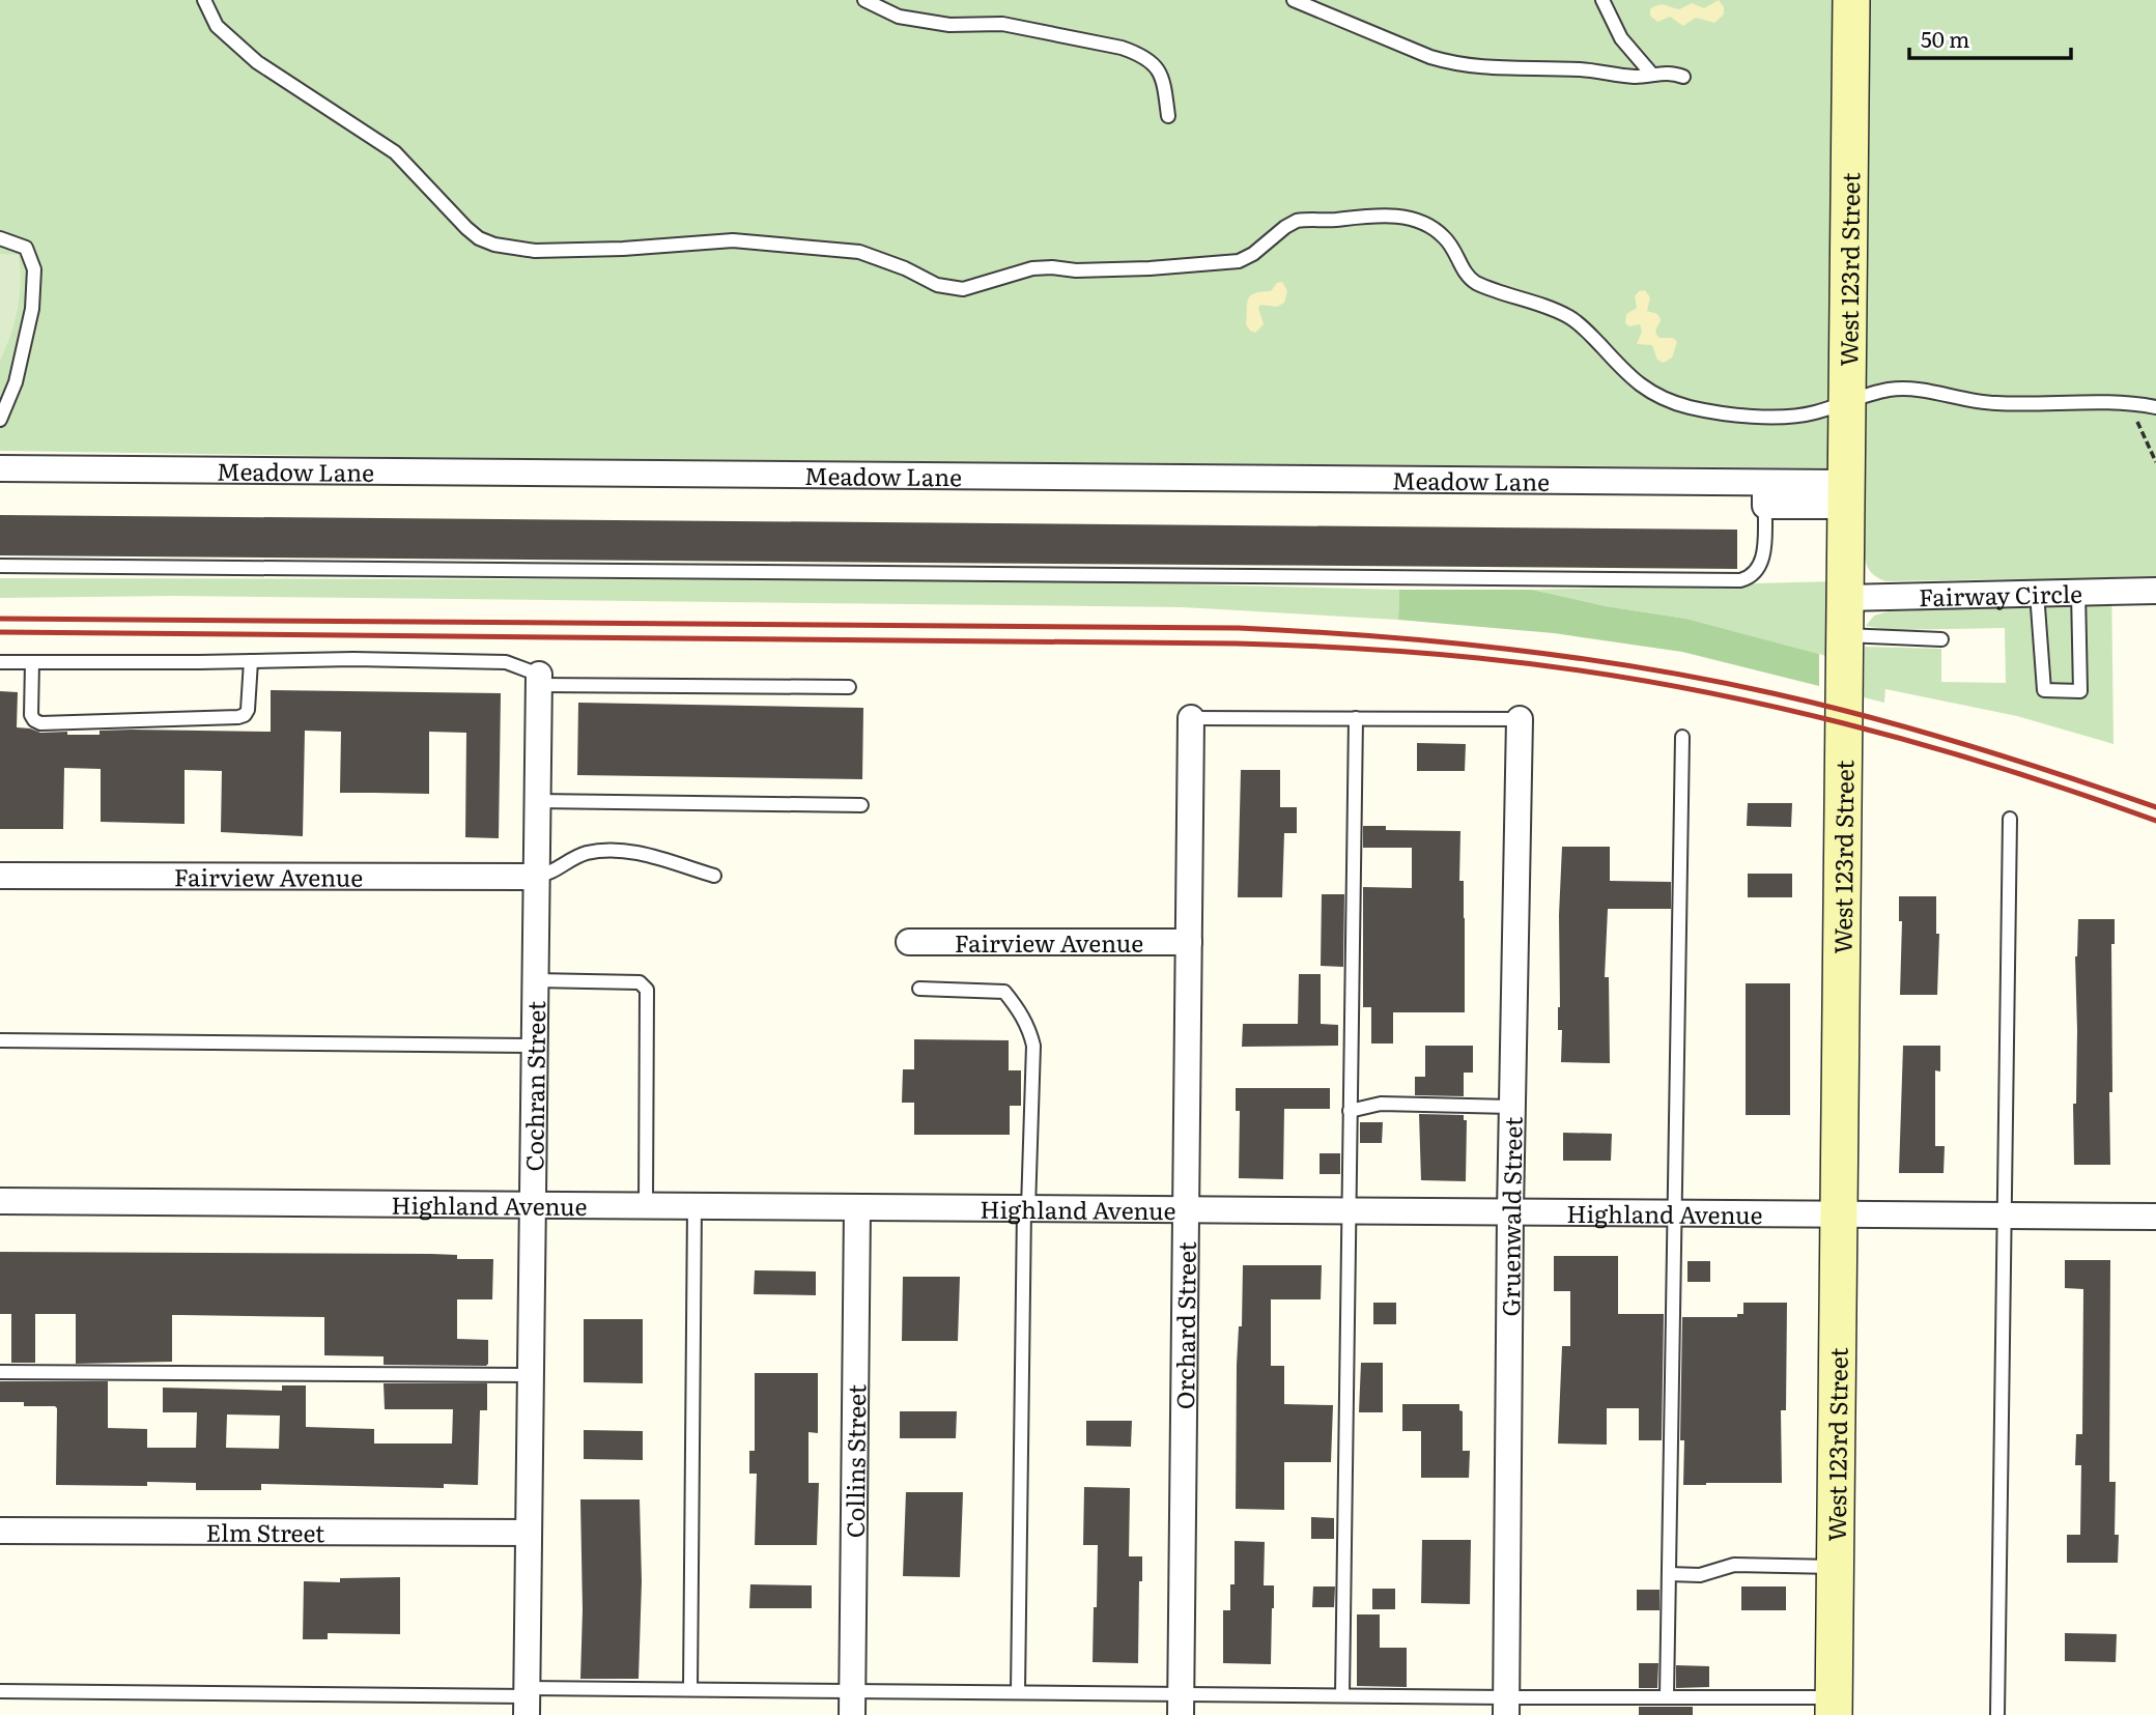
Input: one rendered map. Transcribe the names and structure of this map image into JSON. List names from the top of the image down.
{
  "streets": {
    "street": [
      "West 123rd Street",
      "Meadow Lane",
      "Fairway Circle",
      "Fairview Avenue",
      "Cochran Street",
      "Highland Avenue",
      "Gruenwald Street",
      "Orchard Street",
      "Collins Street",
      "Elm Street"
    ]
  },
  "crossings": [
    ["West 123rd Street", "Meadow Lane"],
    ["West 123rd Street", "Fairway Circle"],
    ["West 123rd Street", "Highland Avenue"],
    ["Fairview Avenue", "Cochran Street"],
    ["Fairview Avenue", "Orchard Street"],
    ["Cochran Street", "Highland Avenue"],
    ["Cochran Street", "Elm Street"],
    ["Highland Avenue", "Gruenwald Street"],
    ["Highland Avenue", "Orchard Street"],
    ["Highland Avenue", "Collins Street"]
  ],
  "scale_bar": "50 m"
}
